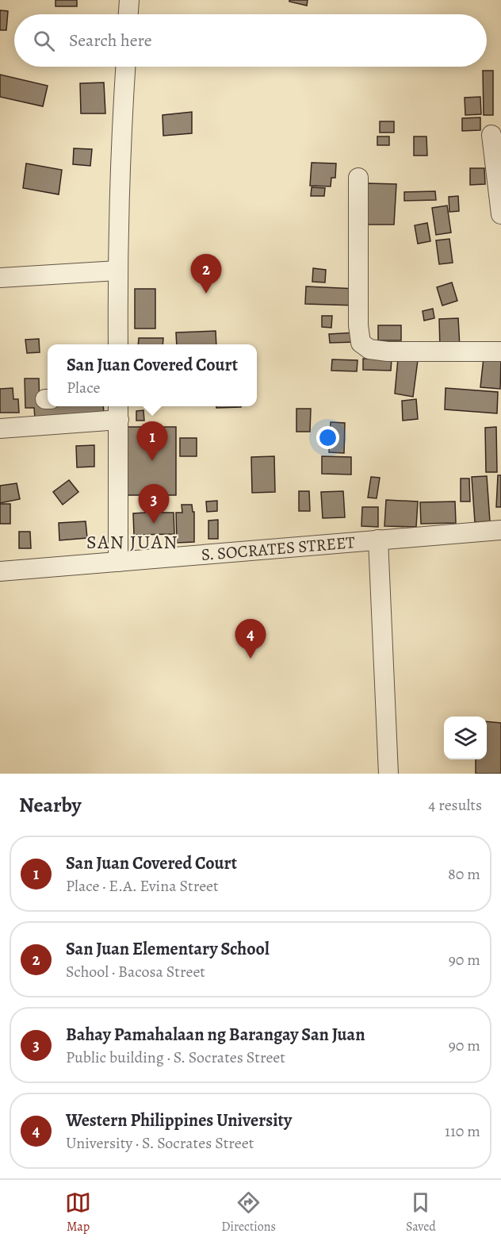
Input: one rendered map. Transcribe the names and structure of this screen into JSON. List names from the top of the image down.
{
  "streets": {
    "street": ["S. SOCRATES STREET"]
  },
  "districts": ["SAN JUAN"],
  "page": {
    "search": "Search here",
    "pins": [
      "2",
      "1",
      "3",
      "4"
    ],
    "popup": ["San Juan Covered Court", "Place"],
    "heading": ["Nearby", "4 results"],
    "list": [
      {
        "mark": "1",
        "name": "San Juan Covered Court",
        "note": "Place · E.A. Evina Street",
        "value": "80 m"
      },
      {
        "mark": "2",
        "name": "San Juan Elementary School",
        "note": "School · Bacosa Street",
        "value": "90 m"
      },
      {
        "mark": "3",
        "name": "Bahay Pamahalaan ng Barangay San Juan",
        "note": "Public building · S. Socrates Street",
        "value": "90 m"
      },
      {
        "mark": "4",
        "name": "Western Philippines University",
        "note": "University · S. Socrates Street",
        "value": "110 m"
      }
    ],
    "nav": ["Map", "Directions", "Saved"]
  }
}
